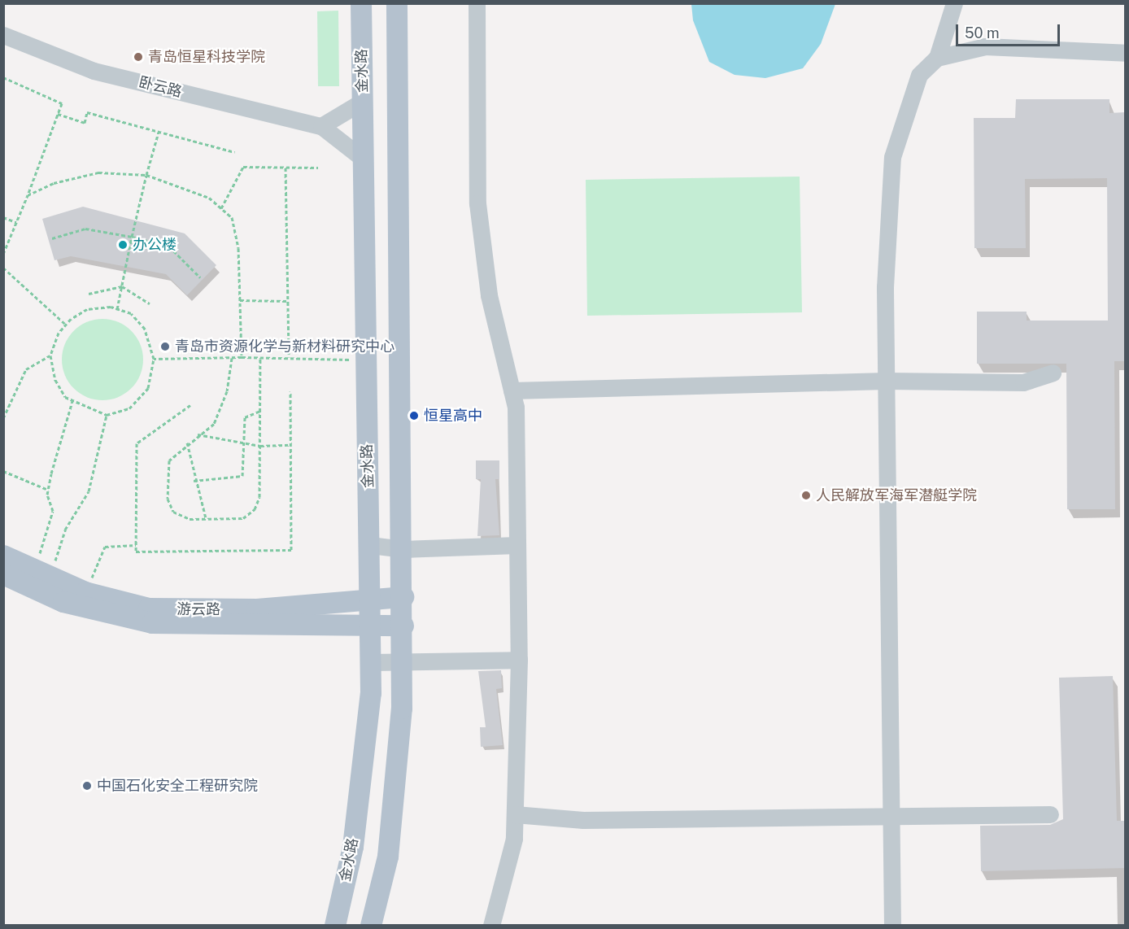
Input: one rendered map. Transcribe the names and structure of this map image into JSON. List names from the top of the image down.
{
  "streets": {
    "main road": ["金水路", "游云路"],
    "street": ["卧云路"]
  },
  "crossings": [
    ["金水路", "卧云路"],
    ["金水路", "游云路"]
  ],
  "places": [
    "青岛恒星科技学院",
    "办公楼",
    "青岛市资源化学与新材料研究中心",
    "恒星高中",
    "人民解放军海军潜艇学院",
    "中国石化安全工程研究院"
  ],
  "scale_bar": "50 m"
}
